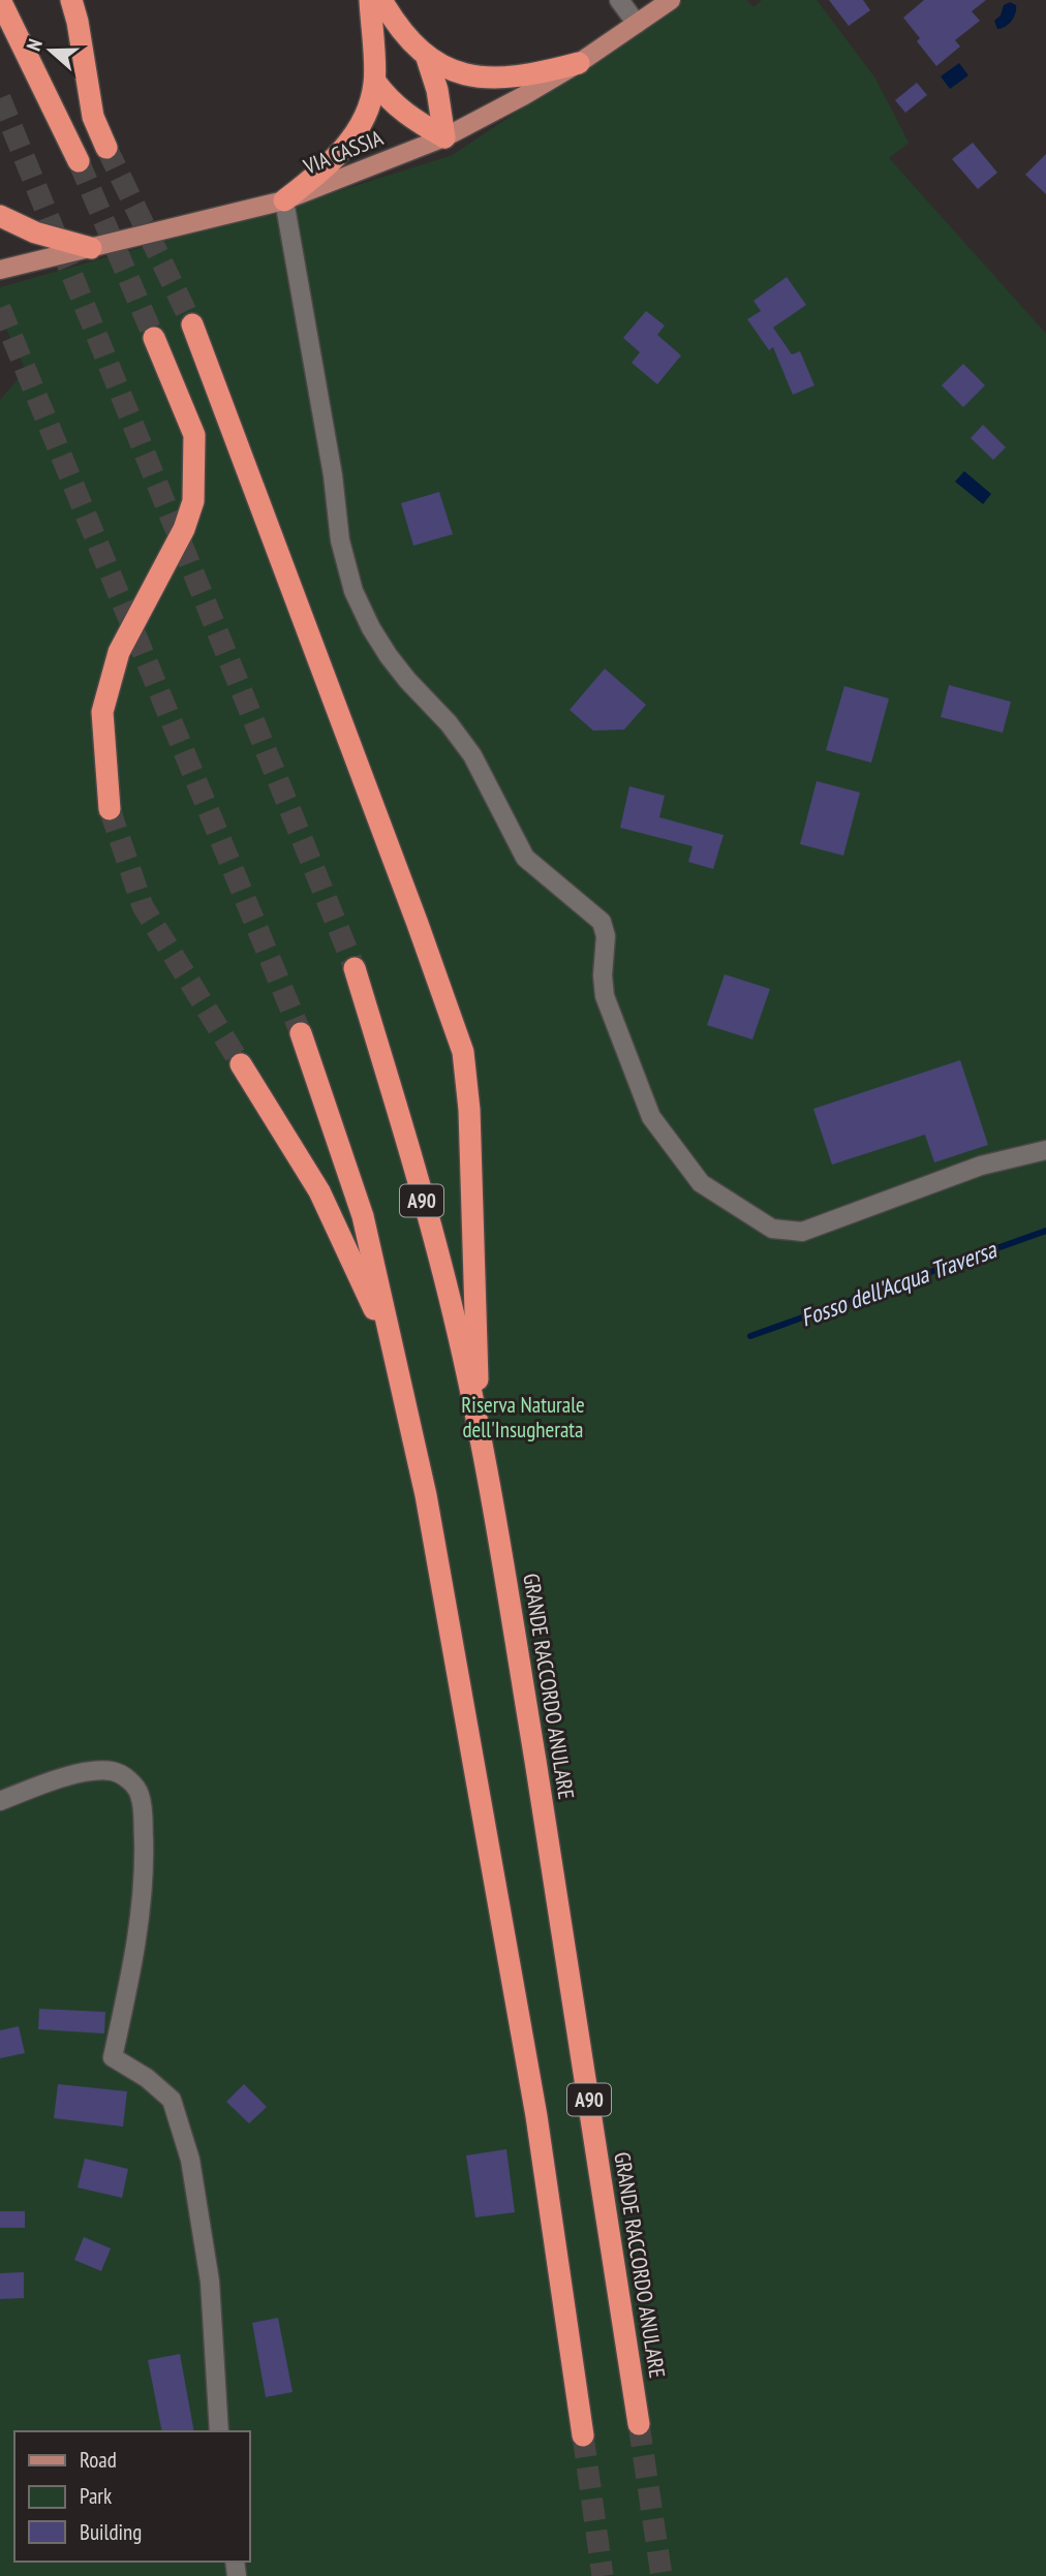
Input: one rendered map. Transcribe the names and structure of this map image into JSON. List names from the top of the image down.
{
  "streets": {
    "highway": ["A90", "GRANDE RACCORDO ANULARE"],
    "main road": ["VIA CASSIA"]
  },
  "water": ["Fosso dell'Acqua Traversa"],
  "parks": ["Riserva Naturale dell'Insugherata"],
  "legend": ["Road", "Park", "Building"],
  "north": "left"
}
